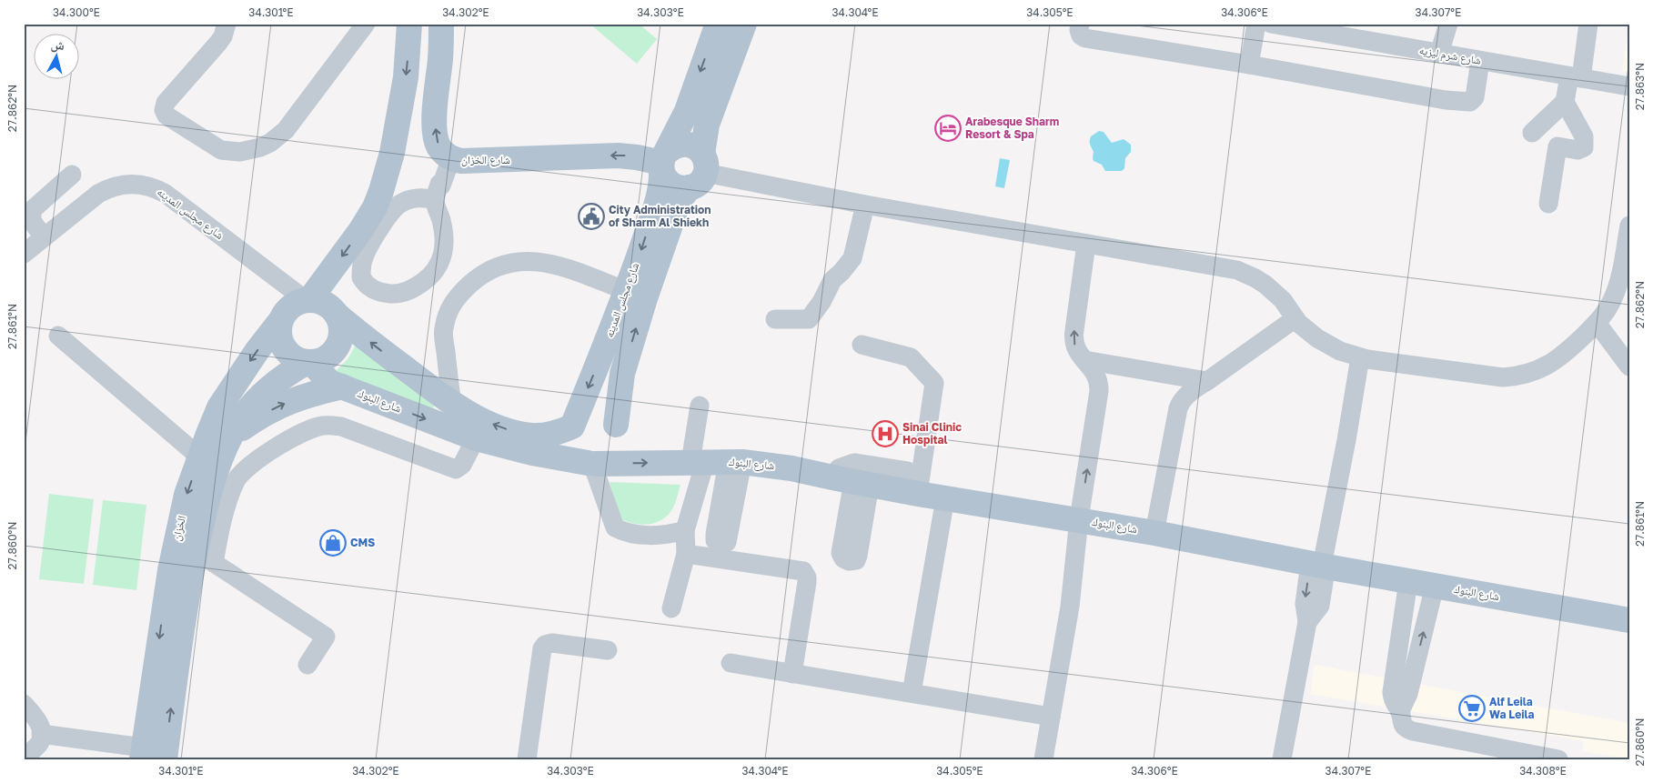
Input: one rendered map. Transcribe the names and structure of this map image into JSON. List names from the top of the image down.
{
  "streets": {
    "main road": [
      "شارع الخزان",
      "شارع مجلس المدينه",
      "شارع البنوك",
      "الخزان"
    ],
    "street": ["شارع شرم ليزيه"]
  },
  "crossings": [
    ["شارع الخزان", "شارع مجلس المدينه"],
    ["شارع مجلس المدينه", "شارع البنوك"],
    ["شارع مجلس المدينه", "الخزان"],
    ["شارع البنوك", "الخزان"]
  ],
  "places": {
    "hotel": ["Arabesque Sharm Resort & Spa"],
    "public building": ["City Administration of Sharm Al Shiekh"],
    "hospital": ["Sinai Clinic Hospital"],
    "shop": ["CMS"],
    "supermarket": ["Alf Leila Wa Leila"]
  },
  "north": "top",
  "coordinates": [
    "34.300°E",
    "34.301°E",
    "34.302°E",
    "34.303°E",
    "34.304°E",
    "34.305°E",
    "34.306°E",
    "34.307°E",
    "27.863°N",
    "27.862°N",
    "27.861°N",
    "27.860°N",
    "34.308°E"
  ]
}
